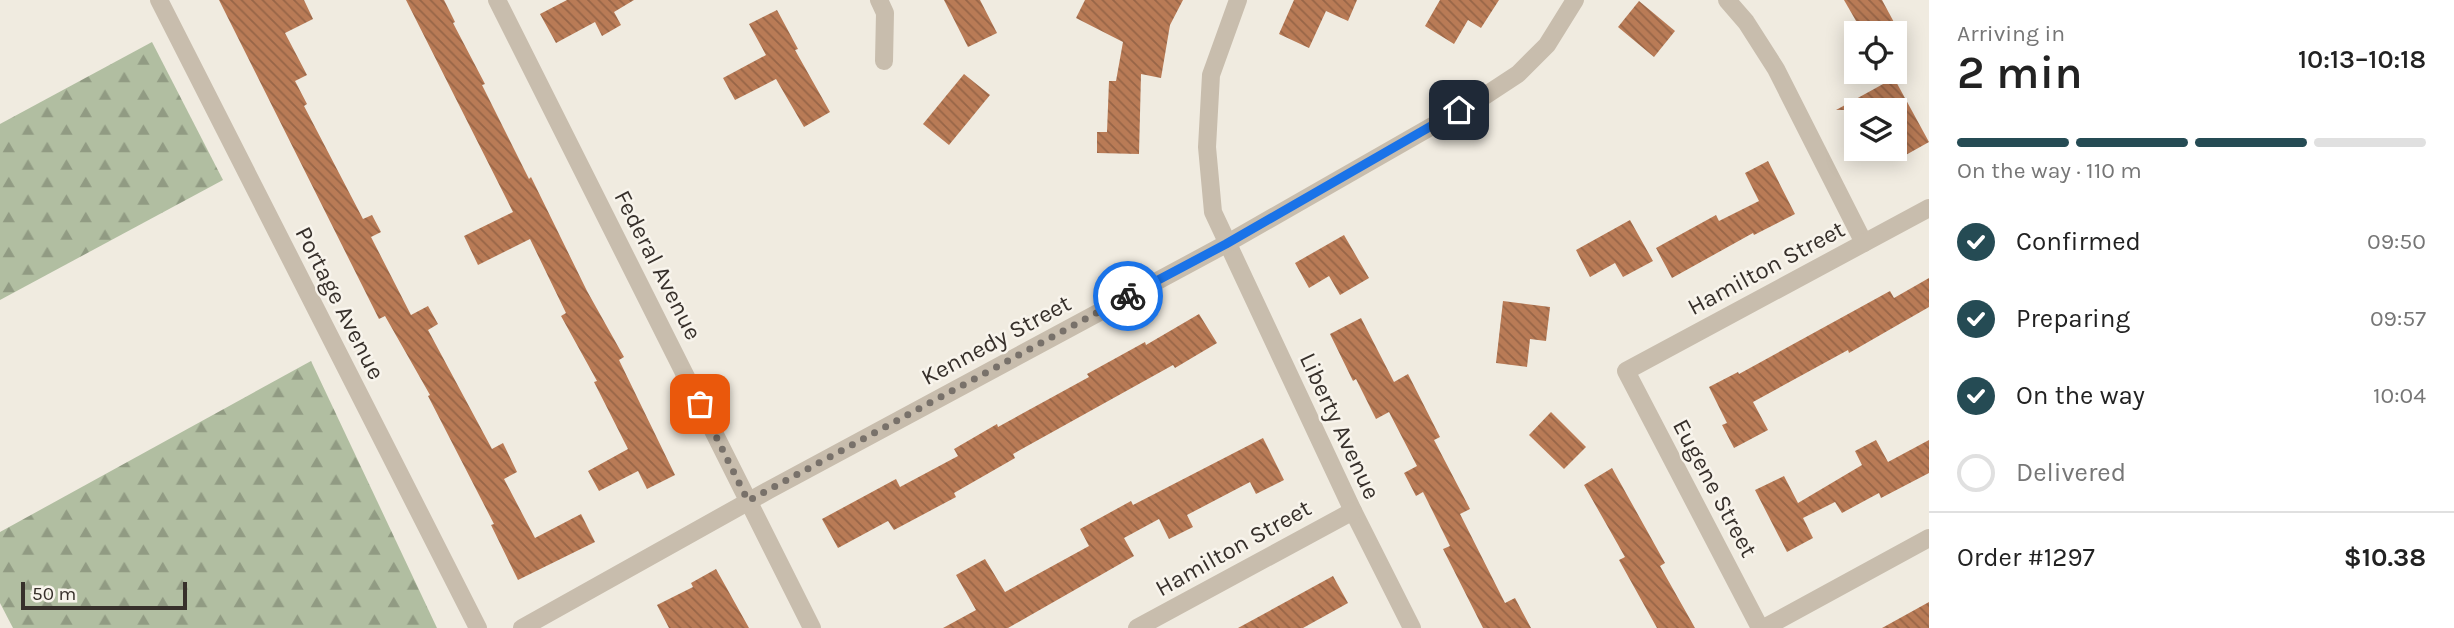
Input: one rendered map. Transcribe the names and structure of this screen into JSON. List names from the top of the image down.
{
  "streets": {
    "street": [
      "Federal Avenue",
      "Hamilton Street",
      "Portage Avenue",
      "Kennedy Street",
      "Liberty Avenue",
      "Eugene Street"
    ]
  },
  "crossings": [
    ["Federal Avenue", "Kennedy Street"],
    ["Hamilton Street", "Liberty Avenue"],
    ["Hamilton Street", "Eugene Street"],
    ["Kennedy Street", "Liberty Avenue"]
  ],
  "scale_bar": "50 m",
  "page": {
    "heading": ["2 min", "Arriving in", "10:13–10:18"],
    "panel": ["Order #1297", "$10.38"],
    "bar": "On the way · 110 m",
    "list": [
      ["Confirmed", "09:50"],
      ["Preparing", "09:57"],
      ["On the way", "10:04"],
      "Delivered"
    ],
    "scale": "50 m"
  }
}
